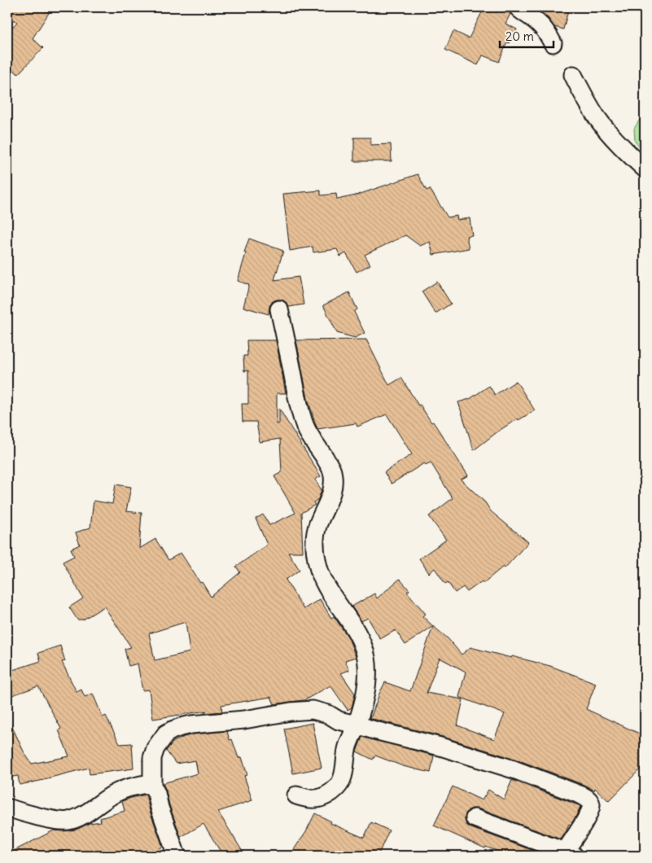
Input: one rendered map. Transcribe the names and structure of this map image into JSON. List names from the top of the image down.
{
  "scale_bar": "20 m"
}
